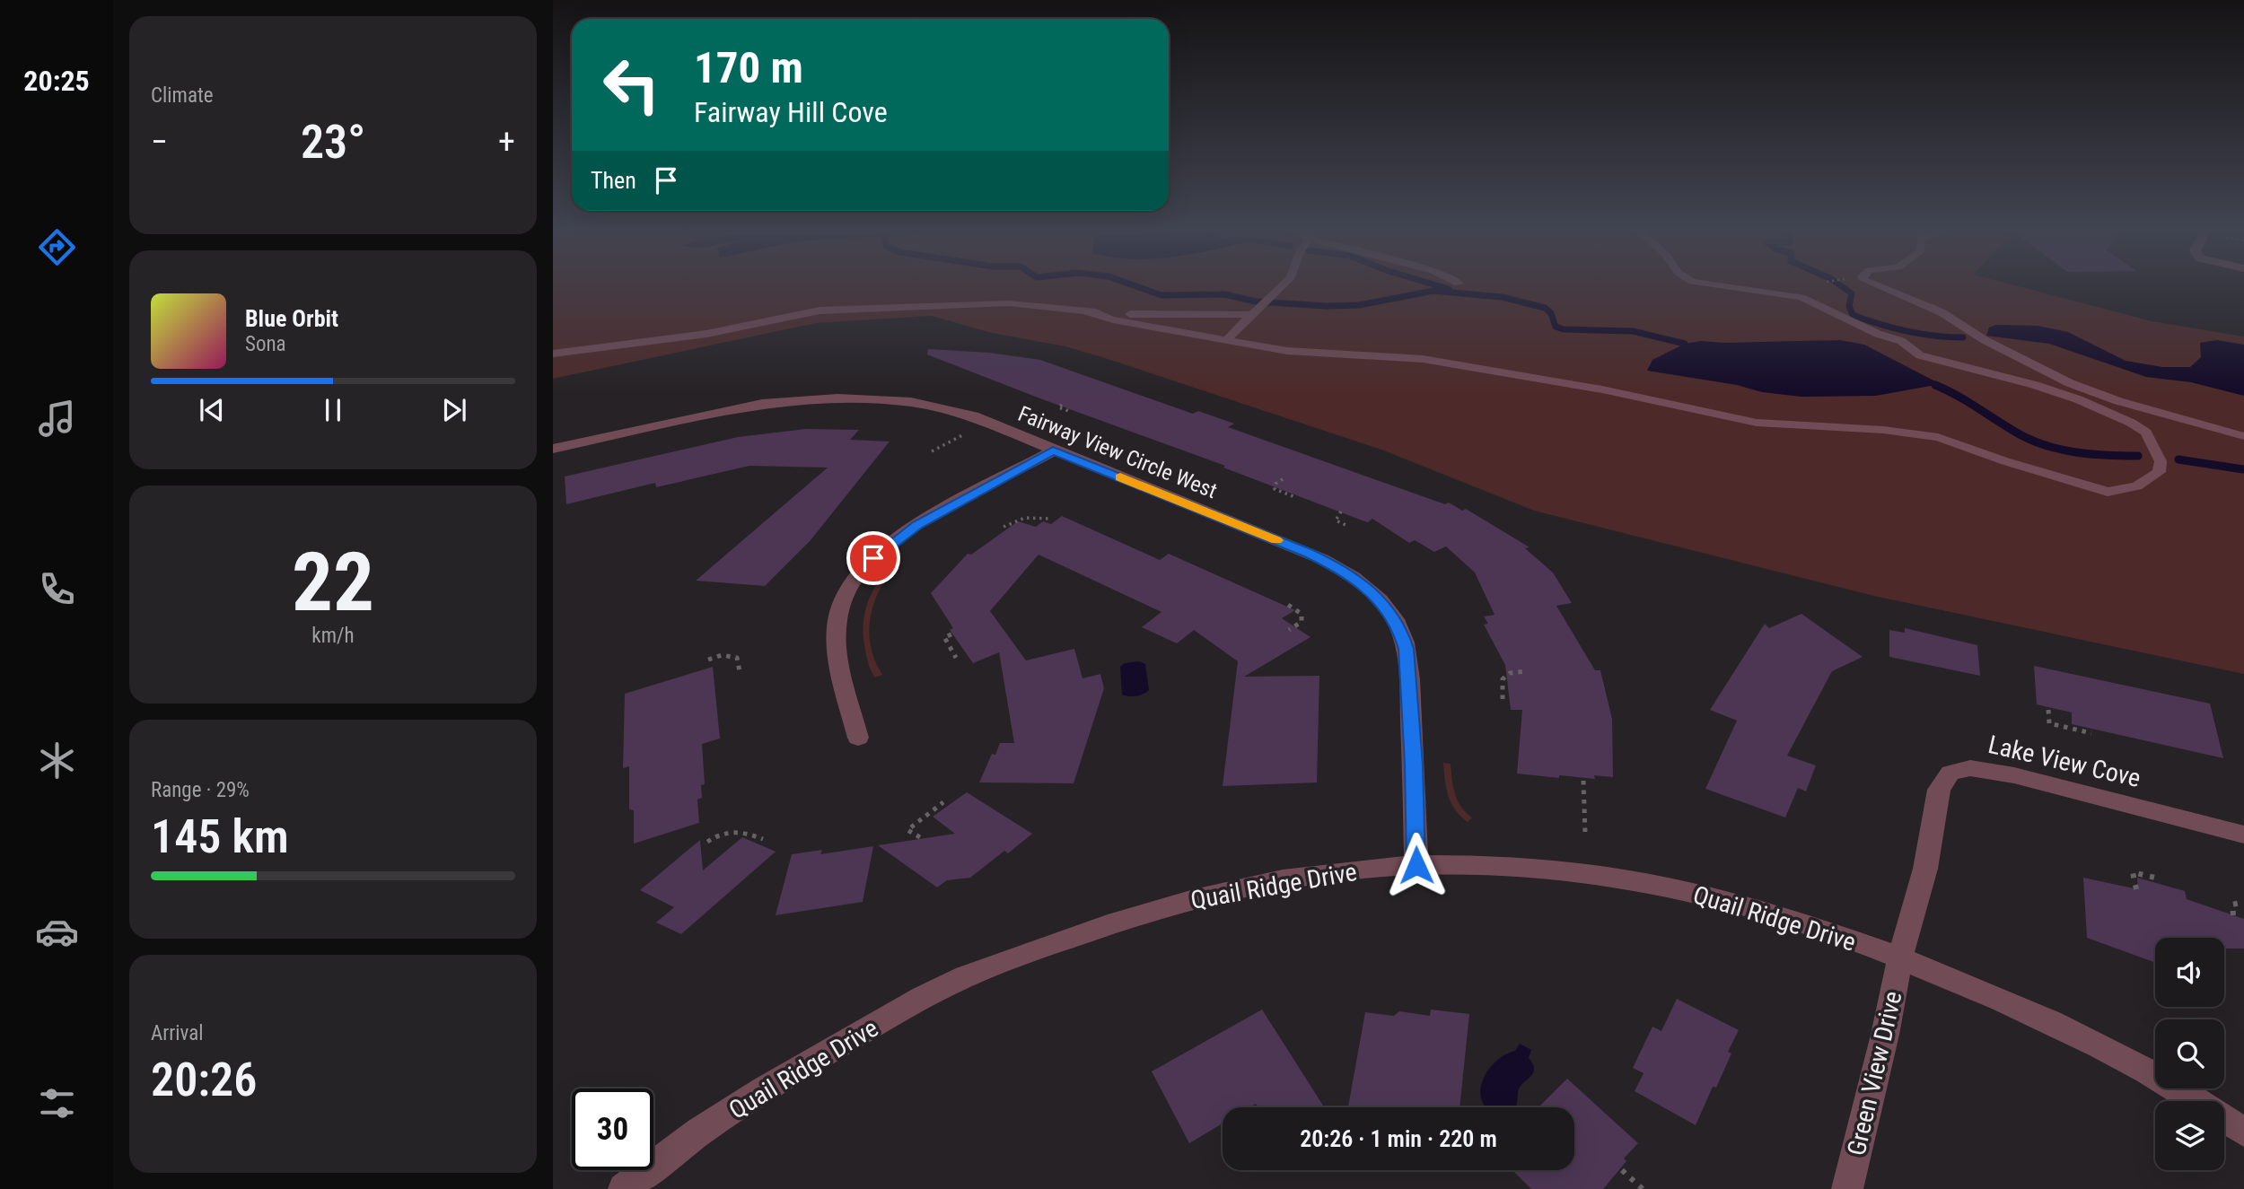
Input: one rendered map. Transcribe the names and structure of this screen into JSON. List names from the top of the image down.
{
  "streets": {
    "street": [
      "Fairway View Circle West",
      "Lake View Cove",
      "Quail Ridge Drive",
      "Green View Drive"
    ]
  },
  "crossings": [
    ["Fairway View Circle West", "Quail Ridge Drive"],
    ["Lake View Cove", "Quail Ridge Drive"],
    ["Lake View Cove", "Green View Drive"],
    ["Quail Ridge Drive", "Green View Drive"]
  ],
  "page": {
    "tabs": "20:25",
    "tile": [
      "Climate",
      ["22", "km/h"],
      ["Range · 29%", "145 km"],
      ["Arrival", "20:26"]
    ],
    "turn": ["170 m", "Fairway Hill Cove"],
    "heat": ["−", "23°", "+"],
    "then": "Then",
    "song": ["Blue Orbit", "Sona"],
    "limit": "30",
    "trip": "20:26 · 1 min · 220 m"
  }
}
